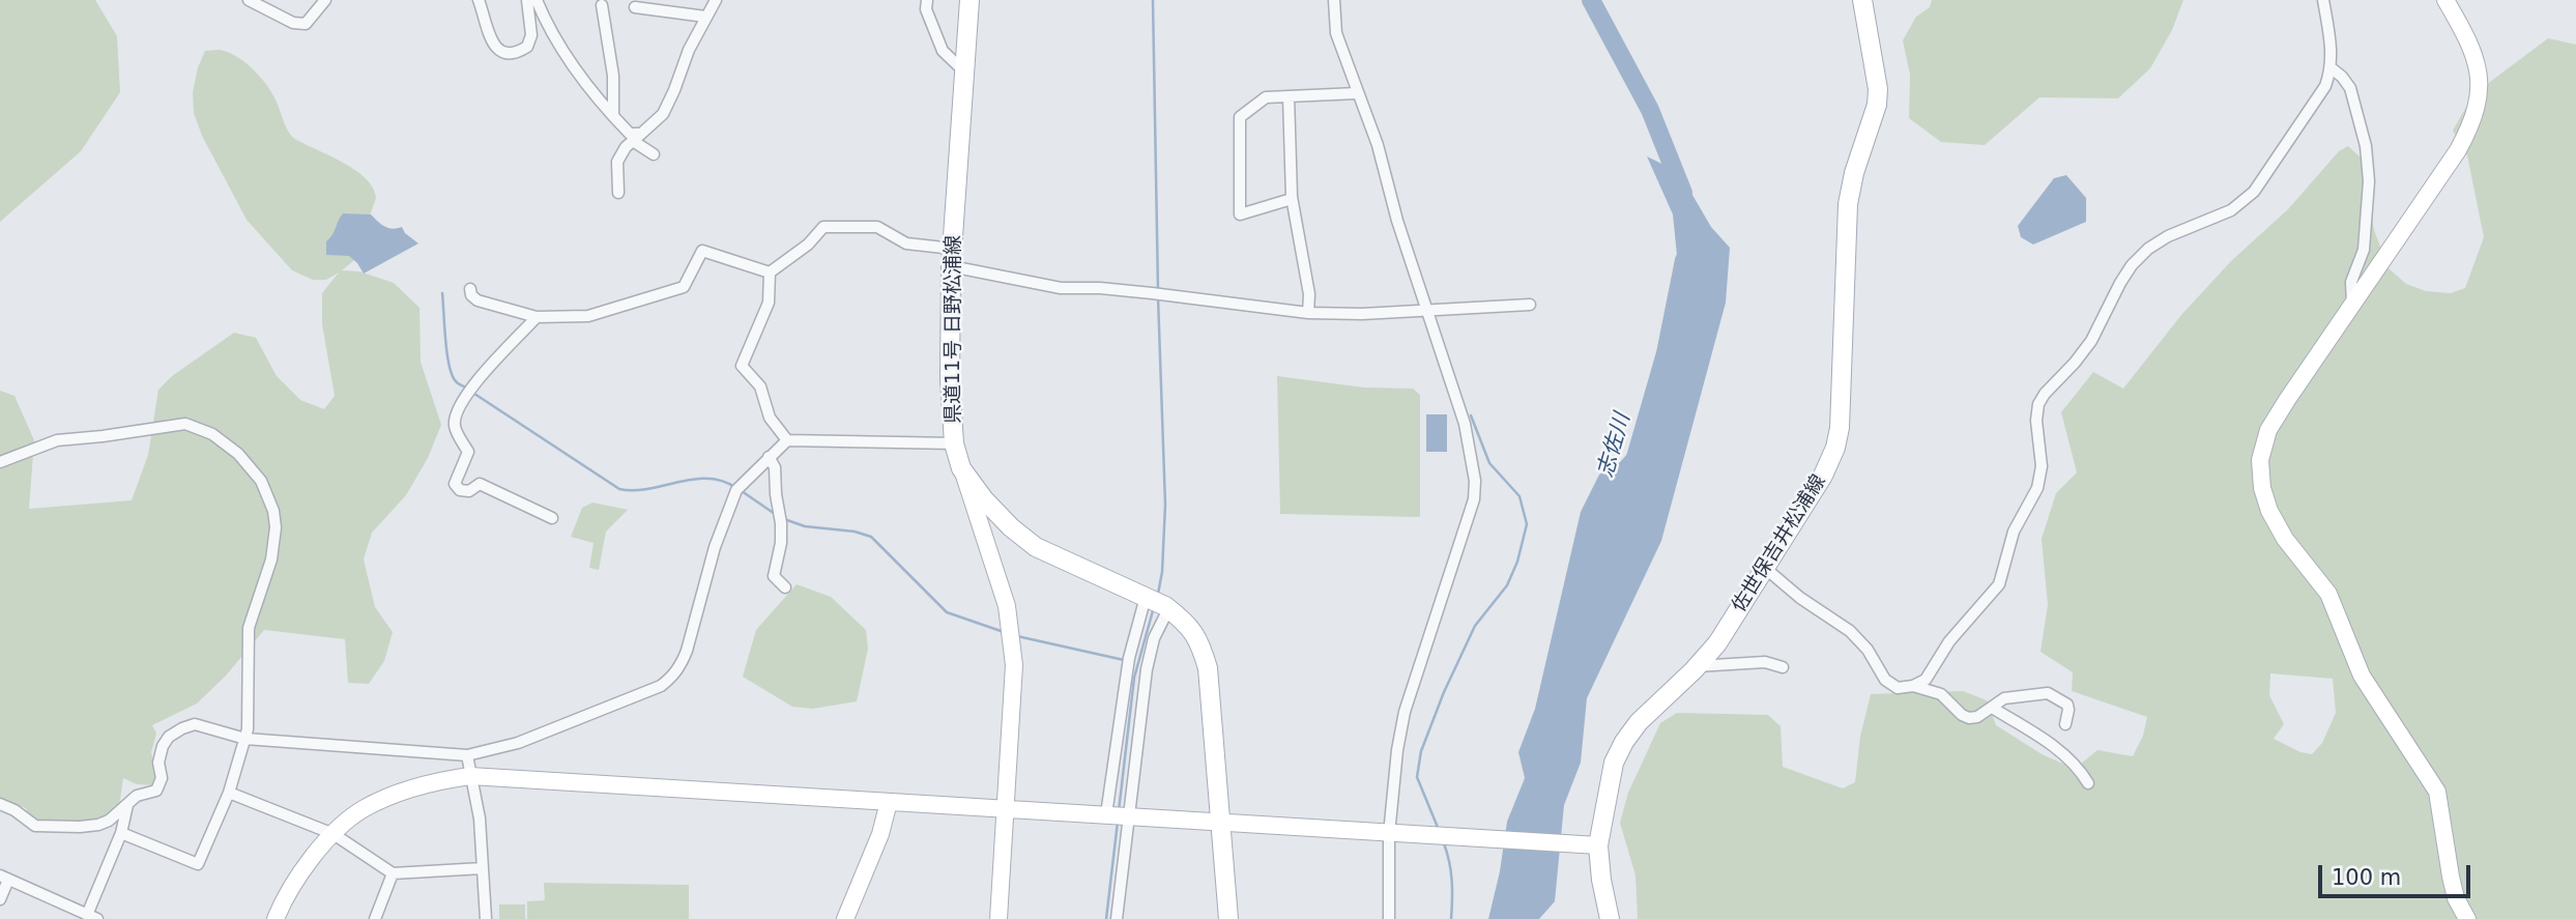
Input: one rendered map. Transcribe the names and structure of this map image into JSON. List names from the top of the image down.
{
  "streets": {
    "main road": ["県道11号 日野松浦線", "佐世保吉井松浦線"]
  },
  "water": ["志佐川"],
  "scale_bar": "100 m"
}
